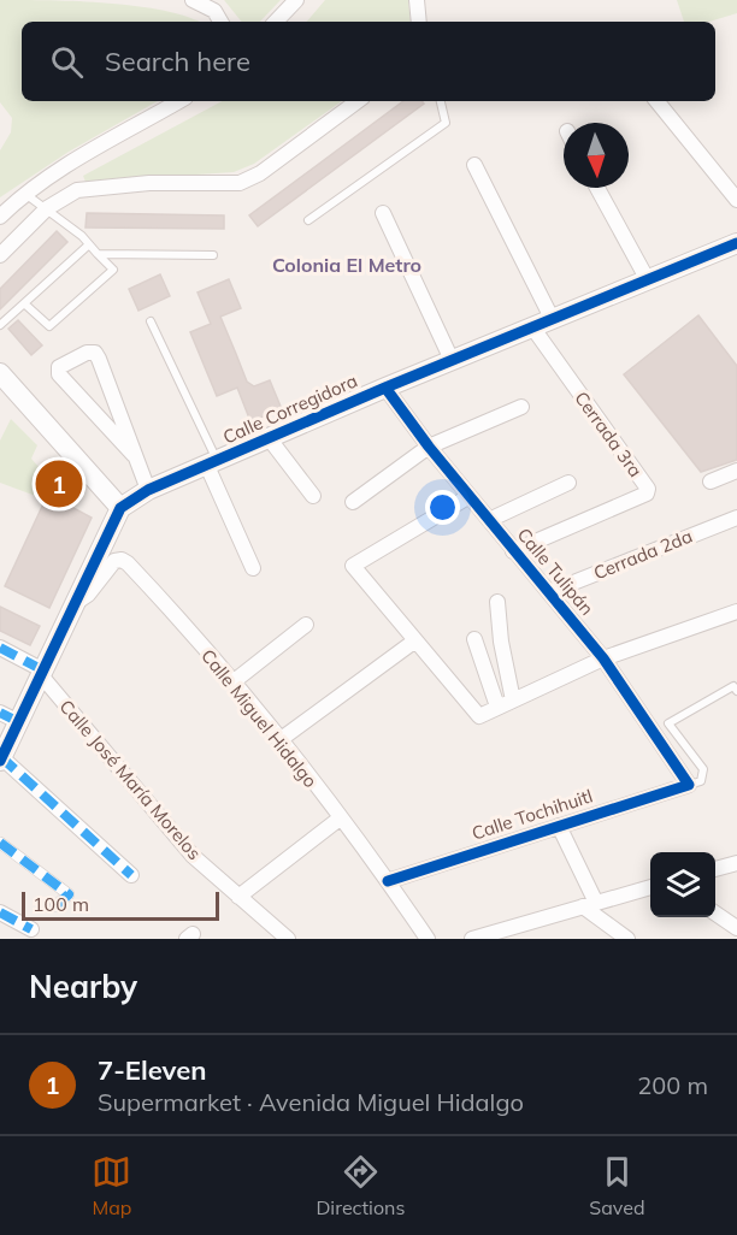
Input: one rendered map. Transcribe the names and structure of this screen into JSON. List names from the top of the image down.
{
  "streets": {
    "street": [
      "Calle Corregidora",
      "Cerrada 3ra",
      "Cerrada 2da",
      "Calle Tulipán",
      "Calle Miguel Hidalgo",
      "Calle José María Morelos",
      "Calle Tochihuitl"
    ]
  },
  "crossings": [
    ["Calle Corregidora", "Cerrada 3ra"],
    ["Calle Corregidora", "Calle Tulipán"],
    ["Cerrada 3ra", "Calle Tulipán"],
    ["Cerrada 2da", "Calle Tulipán"],
    ["Calle Tulipán", "Calle Tochihuitl"],
    ["Calle Miguel Hidalgo", "Calle Tochihuitl"]
  ],
  "districts": ["Colonia El Metro"],
  "scale_bar": "100 m",
  "north": "bottom",
  "page": {
    "search": "Search here",
    "pins": "1",
    "scale": "100 m",
    "heading": "Nearby",
    "list": [
      {
        "mark": "1",
        "name": "7-Eleven",
        "note": "Supermarket · Avenida Miguel Hidalgo",
        "value": "200 m"
      }
    ],
    "nav": ["Map", "Directions", "Saved"]
  }
}
